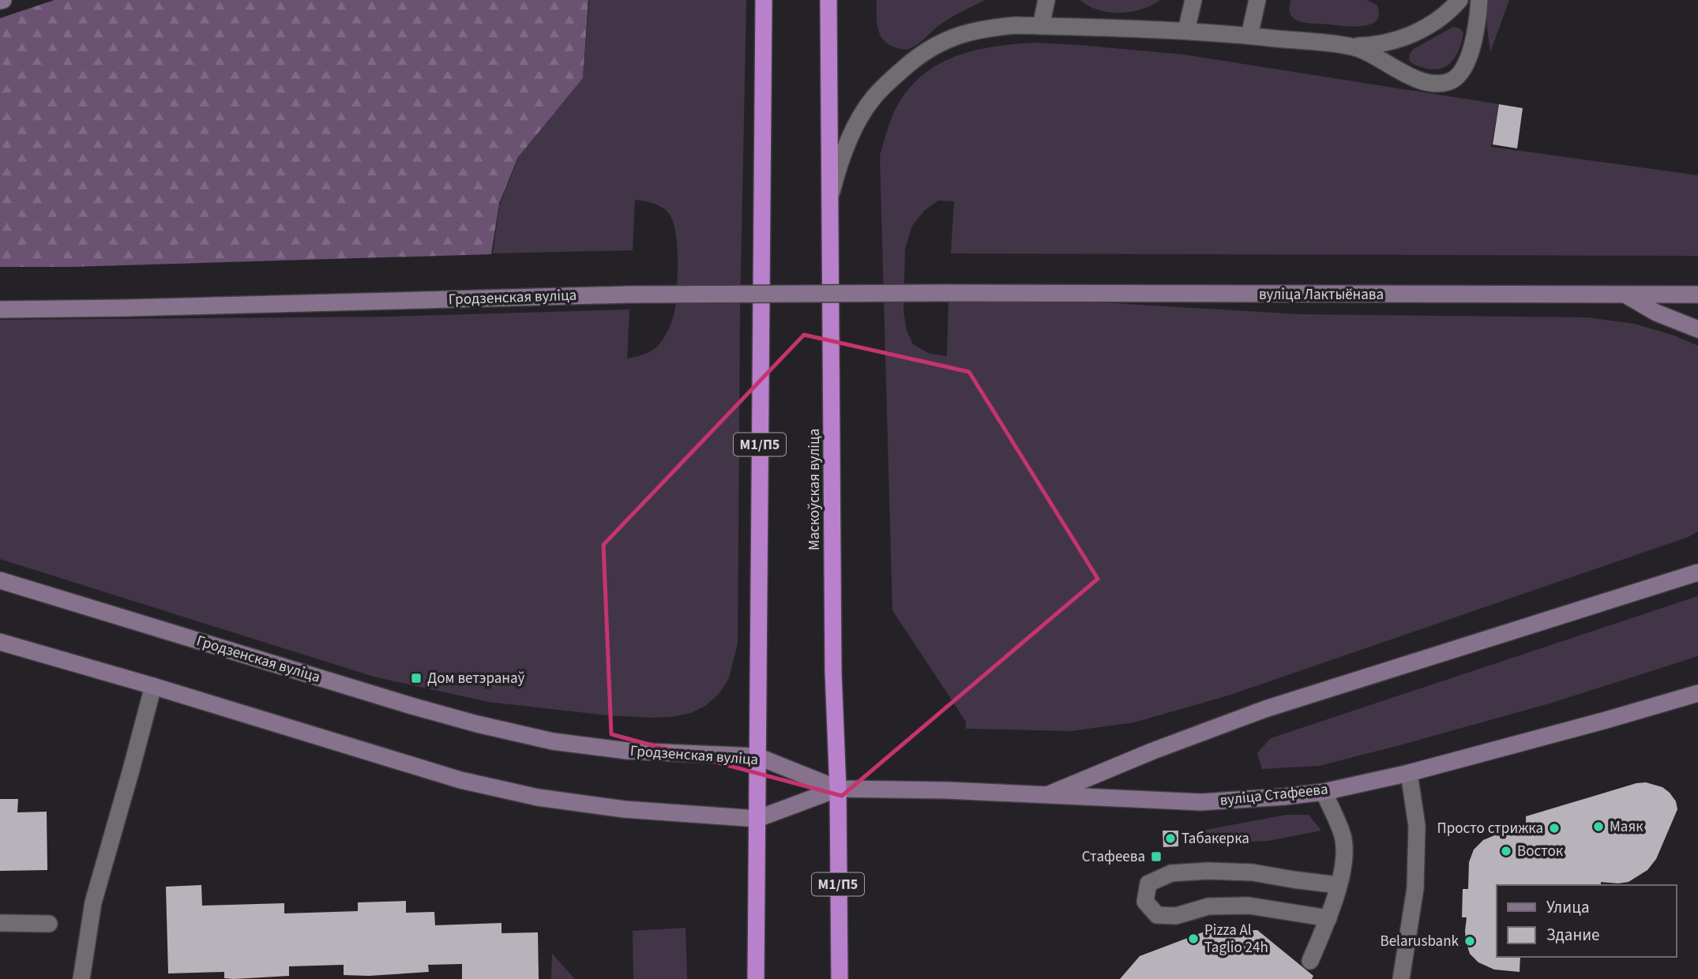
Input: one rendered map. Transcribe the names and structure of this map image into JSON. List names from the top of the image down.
{
  "streets": {
    "highway": ["М1/П5", "Маскоўская вуліца"],
    "street": ["вуліца Лактыёнава", "Гродзенская вуліца", "вуліца Стафеева"]
  },
  "crossings": [
    ["вуліца Лактыёнава", "Гродзенская вуліца"],
    ["Гродзенская вуліца", "М1/П5"],
    ["Гродзенская вуліца", "Маскоўская вуліца"],
    ["Гродзенская вуліца", "вуліца Стафеева"],
    ["Маскоўская вуліца", "вуліца Стафеева"]
  ],
  "places": {
    "transit": ["Дом ветэранаў", "Стафеева"],
    "other": [
      "Маяк",
      "Просто стрижка",
      "Табакерка",
      "Восток",
      "Pizza Al Taglio 24h",
      "Belarusbank"
    ]
  },
  "legend": ["Улица", "Здание"]
}
